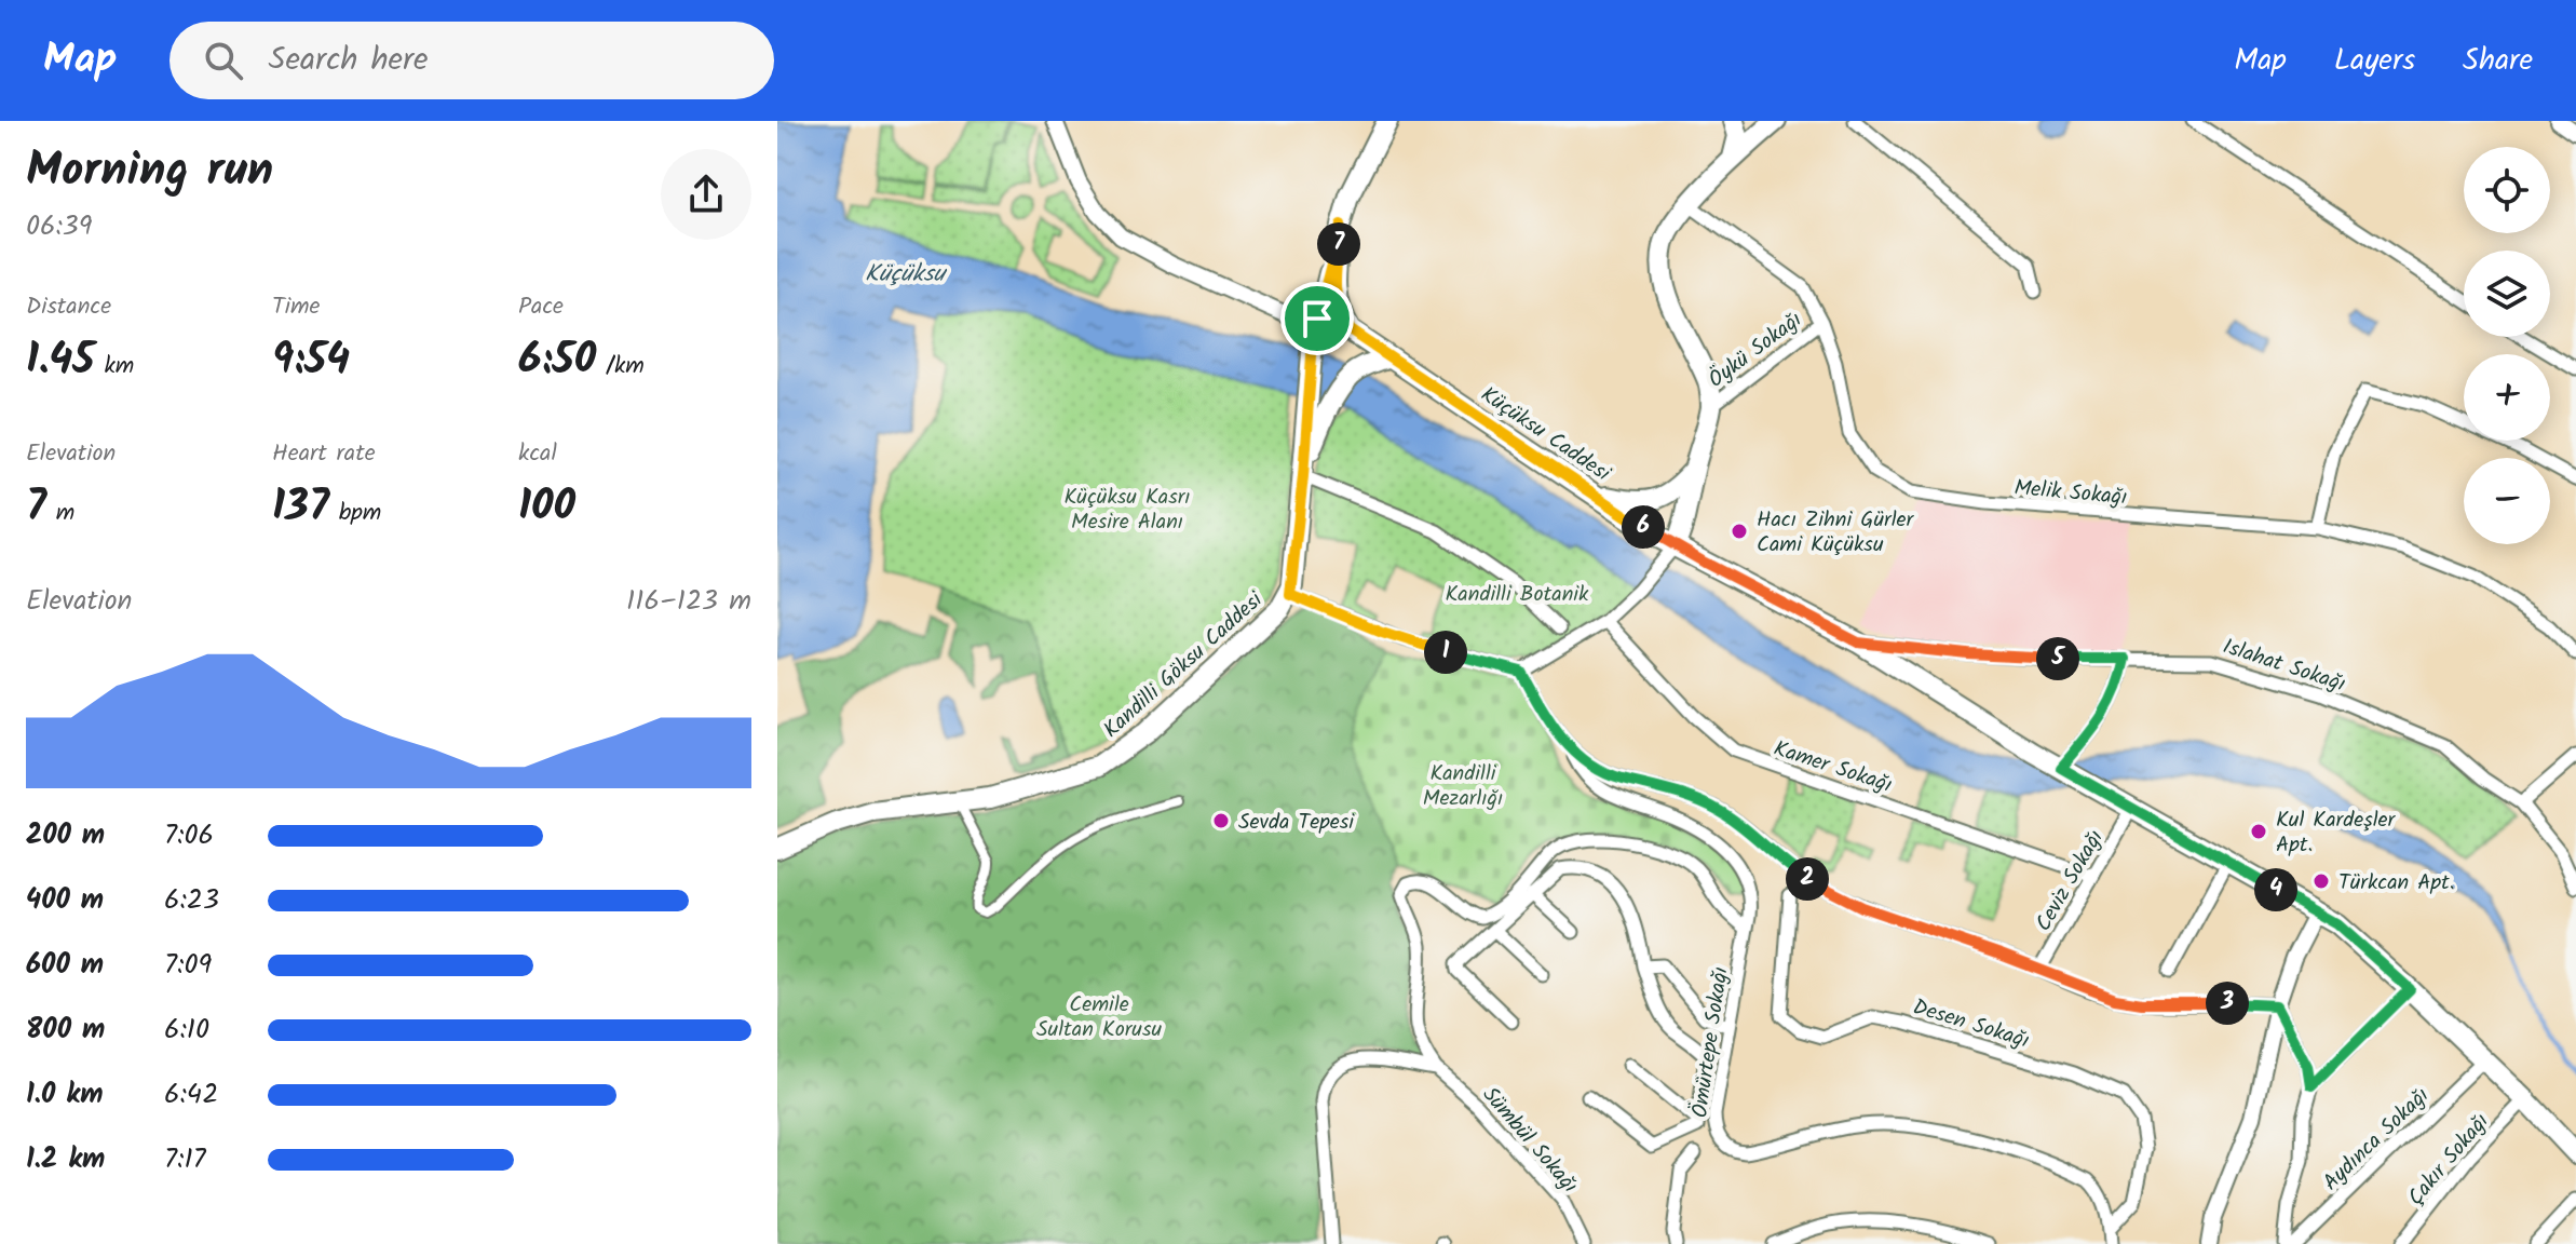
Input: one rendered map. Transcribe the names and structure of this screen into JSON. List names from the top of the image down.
{
  "streets": {
    "main road": ["Küçüksu Caddesi", "Kandilli Göksu Caddesi"],
    "street": [
      "Öykü Sokağı",
      "Melik Sokağı",
      "Islahat Sokağı",
      "Kamer Sokağı",
      "Ceviz Sokağı",
      "Desen Sokağı",
      "Ömürtepe Sokağı",
      "Aydınca Sokağı",
      "Sümbül Sokağı",
      "Çakır Sokağı"
    ]
  },
  "crossings": [
    ["Öykü Sokağı", "Melik Sokağı"],
    ["Küçüksu Caddesi", "Kandilli Göksu Caddesi"],
    ["Kamer Sokağı", "Ceviz Sokağı"],
    ["Desen Sokağı", "Ömürtepe Sokağı"]
  ],
  "water": ["Küçüksu"],
  "parks": [
    "Küçüksu Kasrı Mesire Alanı",
    "Kandilli Botanik",
    "Kandilli Mezarlığı",
    "Cemile Sultan Korusu"
  ],
  "places": [
    "Hacı Zihni Gürler Cami Küçüksu",
    "Sevda Tepesi",
    "Kul Kardeşler Apt.",
    "Türkcan Apt."
  ],
  "page": {
    "header": "Map",
    "search": "Search here",
    "nav": ["Map", "Layers", "Share"],
    "heading": ["Morning run", "06:39"],
    "map_buttons": ["+", "−"],
    "pins": [
      "7",
      "6",
      "1",
      "5",
      "2",
      "4",
      "3"
    ],
    "stats": [
      ["Distance", "1.45 km"],
      ["Time", "9:54"],
      ["Pace", "6:50 /km"],
      ["Elevation", "7 m"],
      ["Heart rate", "137 bpm"],
      ["kcal", "100"]
    ],
    "chart": ["Elevation", "116–123 m"],
    "list": [
      {
        "name": "200 m",
        "note": "7:06"
      },
      {
        "name": "400 m",
        "note": "6:23"
      },
      {
        "name": "600 m",
        "note": "7:09"
      },
      {
        "name": "800 m",
        "note": "6:10"
      },
      {
        "name": "1.0 km",
        "note": "6:42"
      },
      {
        "name": "1.2 km",
        "note": "7:17"
      }
    ]
  }
}
